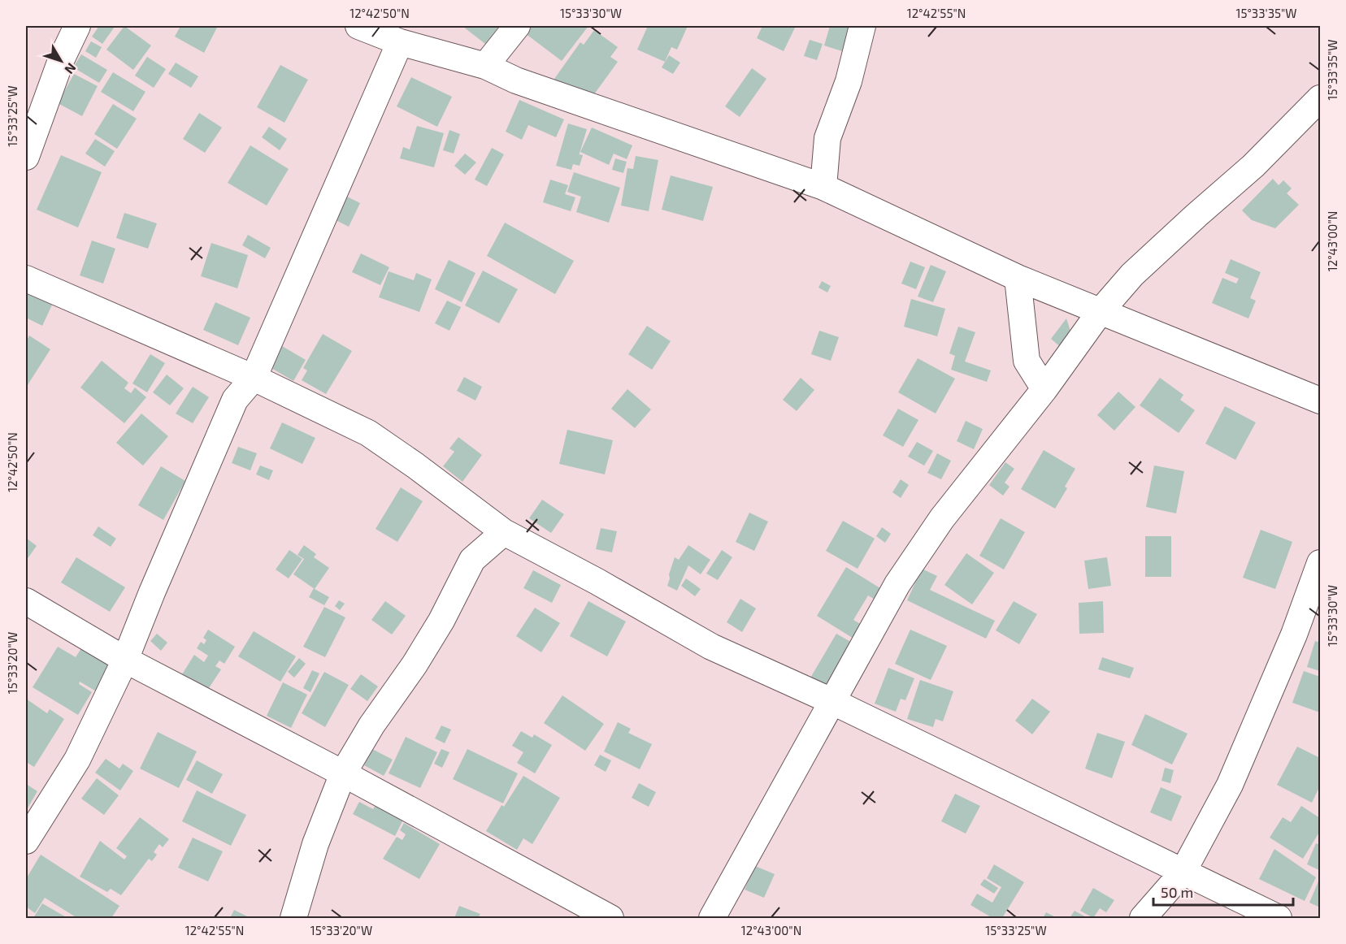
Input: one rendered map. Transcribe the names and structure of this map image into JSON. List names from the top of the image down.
{
  "scale_bar": "50 m",
  "north": "bottom right",
  "coordinates": [
    "12°42'50\"N",
    "15°33'30\"W",
    "12°42'55\"N",
    "15°33'35\"W",
    "15°33'25\"W",
    "12°43'00\"N",
    "15°33'20\"W"
  ]
}
